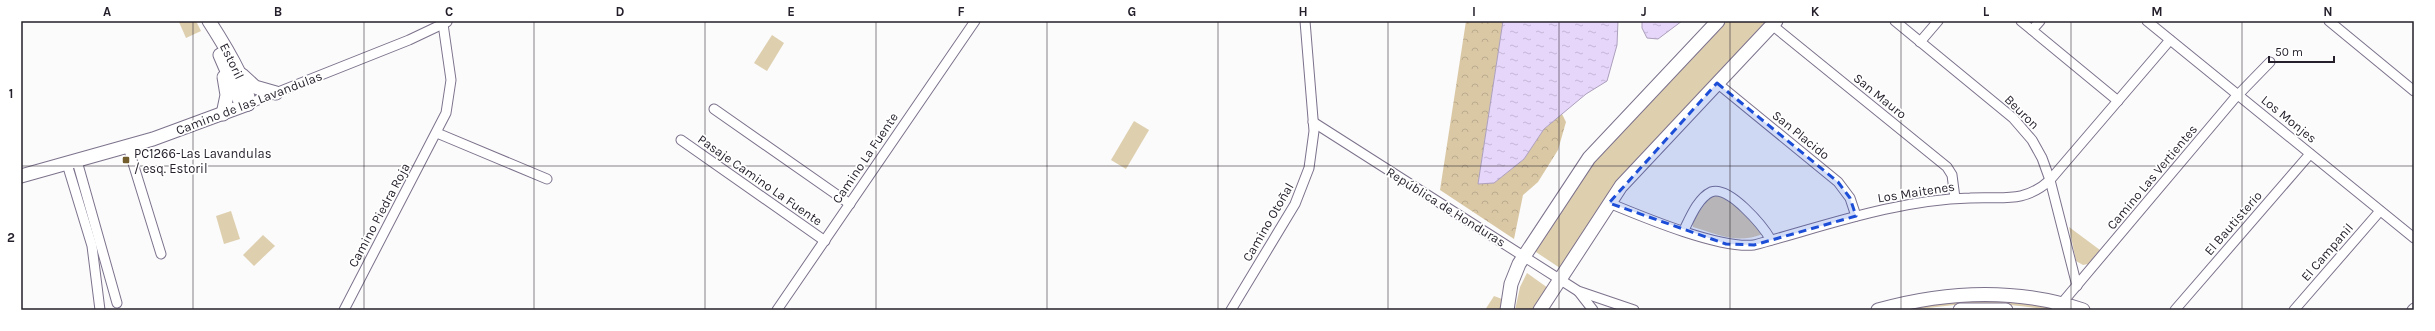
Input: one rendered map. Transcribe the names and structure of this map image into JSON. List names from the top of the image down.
{
  "streets": {
    "street": [
      "Estoril",
      "San Mauro",
      "Camino de las Lavandulas",
      "Beuron",
      "Los Monjes",
      "San Placido",
      "Camino La Fuente",
      "Camino Las Vertientes",
      "Pasaje Camino La Fuente",
      "Los Maitenes",
      "República de Honduras",
      "Camino Piedra Roja",
      "Camino Otoñal",
      "El Bautisterio",
      "El Campanil"
    ]
  },
  "crossings": [
    ["Estoril", "Camino de las Lavandulas"],
    ["San Mauro", "Los Maitenes"],
    ["Camino de las Lavandulas", "Camino Piedra Roja"],
    ["Beuron", "Camino Las Vertientes"],
    ["Beuron", "Los Maitenes"],
    ["Los Monjes", "Camino Las Vertientes"],
    ["Los Monjes", "Los Maitenes"],
    ["Los Monjes", "El Bautisterio"],
    ["Los Monjes", "El Campanil"],
    ["San Placido", "Los Maitenes"],
    ["Camino La Fuente", "Pasaje Camino La Fuente"],
    ["República de Honduras", "Camino Otoñal"]
  ],
  "places": {
    "transit": ["PC1266-Las Lavandulas / esq. Estoril"]
  },
  "scale_bar": "50 m",
  "grid": {
    "columns": [
      "A",
      "B",
      "C",
      "D",
      "E",
      "F",
      "G",
      "H",
      "I",
      "J",
      "K",
      "L",
      "M",
      "N"
    ],
    "rows": ["1", "2"]
  }
}
